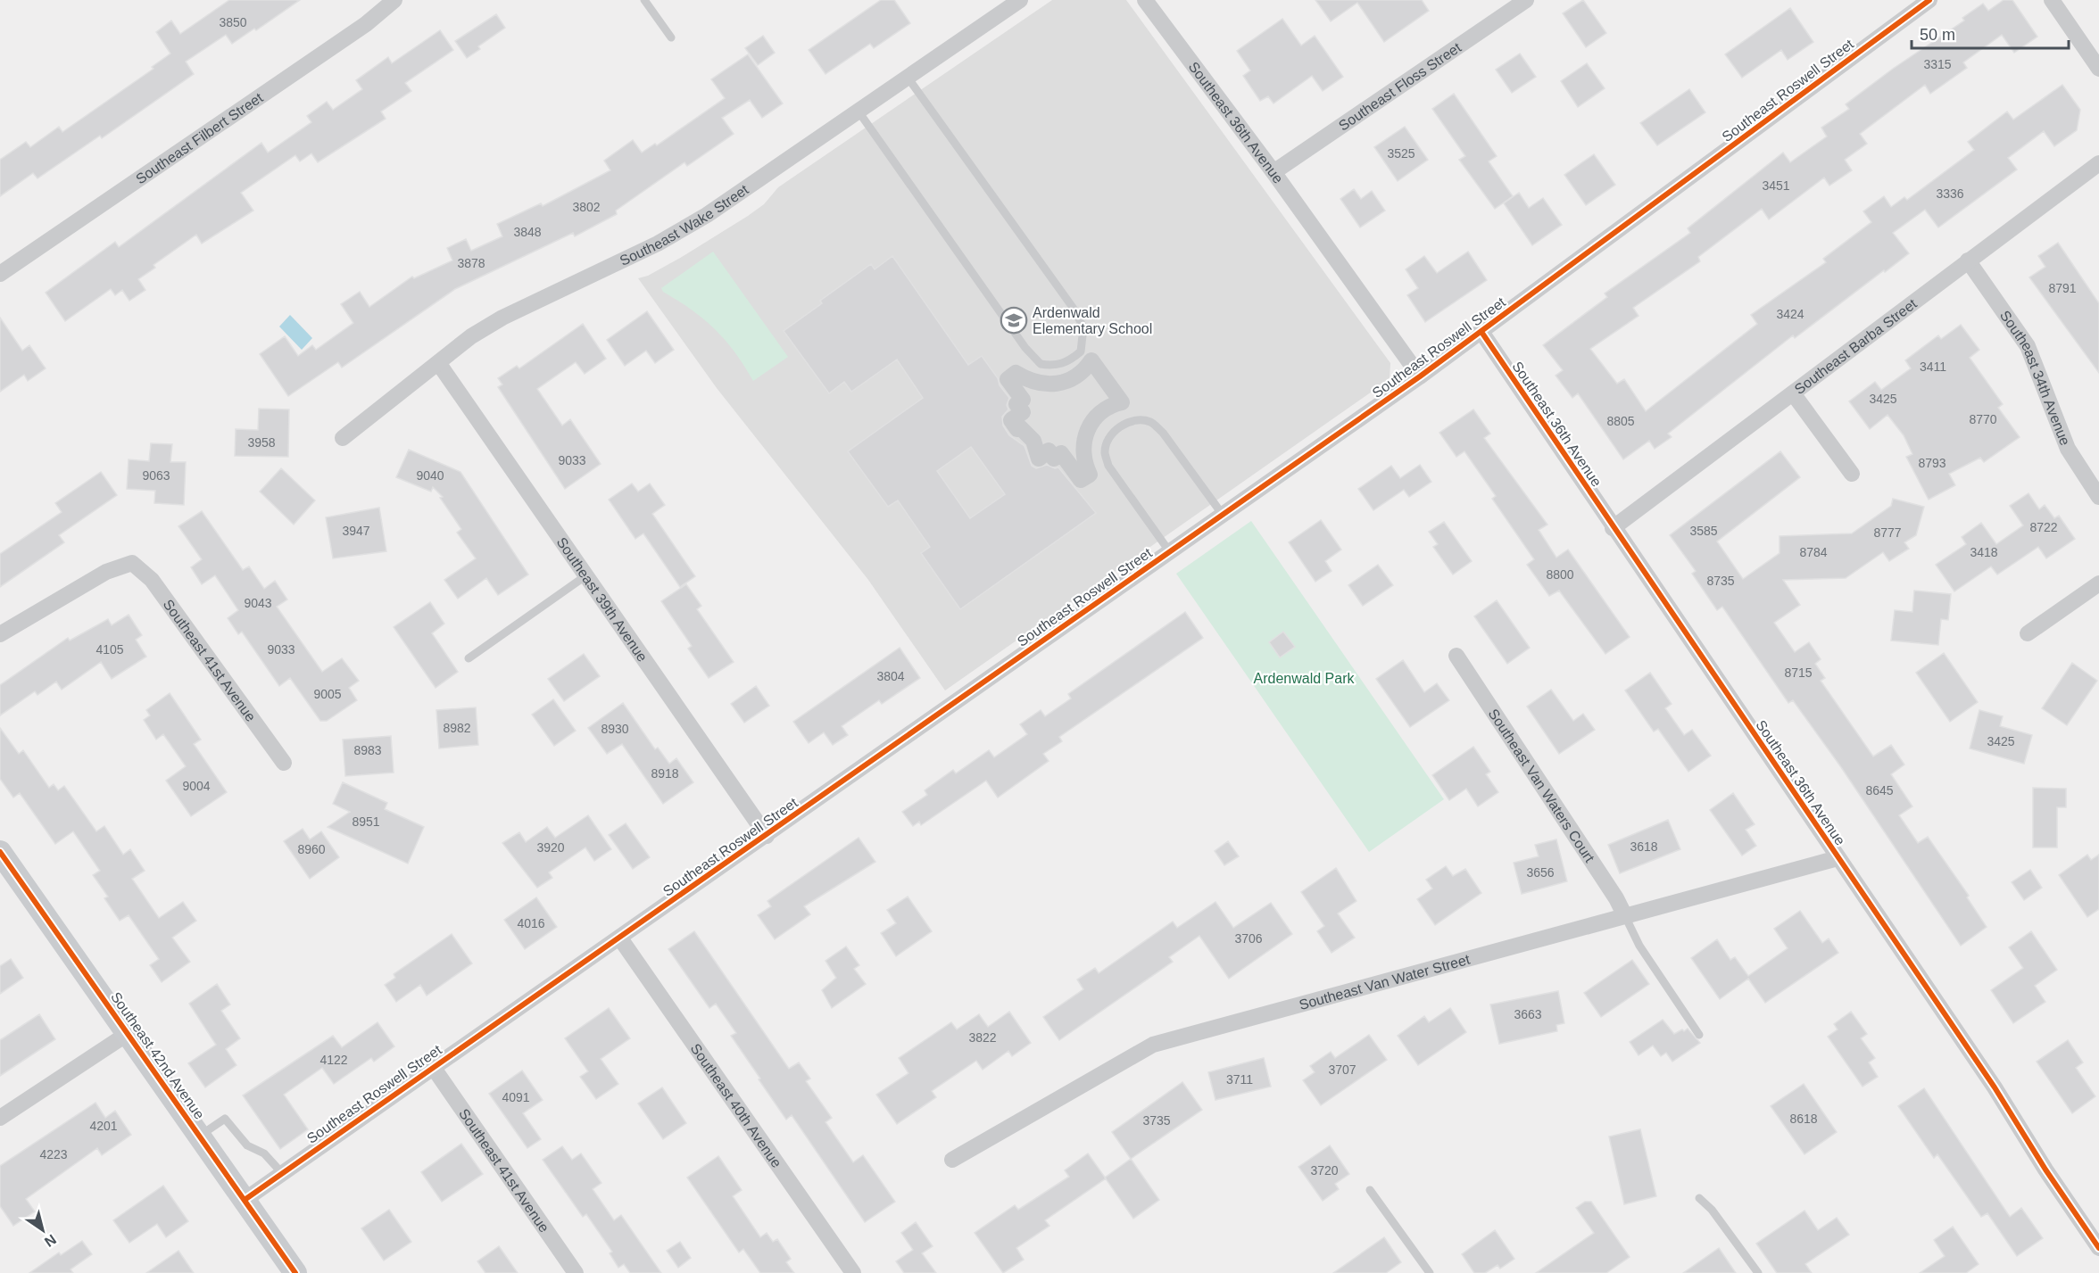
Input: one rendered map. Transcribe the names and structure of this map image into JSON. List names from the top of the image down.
{
  "streets": {
    "street": [
      "Southeast Floss Street",
      "Southeast Roswell Street",
      "Southeast 36th Avenue",
      "Southeast Filbert Street",
      "Southeast Wake Street",
      "Southeast Barba Street",
      "Southeast 34th Avenue",
      "Southeast 39th Avenue",
      "Southeast 41st Avenue",
      "Southeast Van Waters Court",
      "Southeast Van Water Street",
      "Southeast 42nd Avenue",
      "Southeast 40th Avenue"
    ]
  },
  "crossings": [
    ["Southeast Floss Street", "Southeast 36th Avenue"],
    ["Southeast Roswell Street", "Southeast 36th Avenue"],
    ["Southeast Roswell Street", "Southeast 39th Avenue"],
    ["Southeast Roswell Street", "Southeast 41st Avenue"],
    ["Southeast Roswell Street", "Southeast 42nd Avenue"],
    ["Southeast Roswell Street", "Southeast 40th Avenue"],
    ["Southeast 36th Avenue", "Southeast Barba Street"],
    ["Southeast 36th Avenue", "Southeast Van Water Street"],
    ["Southeast Wake Street", "Southeast 39th Avenue"],
    ["Southeast Barba Street", "Southeast 34th Avenue"],
    ["Southeast Van Waters Court", "Southeast Van Water Street"]
  ],
  "parks": ["Ardenwald Park"],
  "places": {
    "school or university": ["Ardenwald Elementary School"]
  },
  "house_numbers": [
    "3850",
    "3315",
    "3525",
    "3451",
    "3336",
    "3802",
    "3848",
    "3878",
    "8791",
    "3424",
    "3411",
    "3425",
    "8770",
    "8805",
    "3958",
    "9033",
    "8793",
    "9063",
    "9040",
    "8722",
    "3947",
    "3585",
    "8777",
    "8784",
    "3418",
    "8800",
    "8735",
    "9043",
    "4105",
    "9033",
    "8715",
    "3804",
    "9005",
    "8982",
    "8930",
    "3425",
    "8983",
    "8918",
    "9004",
    "8645",
    "8951",
    "3618",
    "3920",
    "8960",
    "3656",
    "4016",
    "3706",
    "3663",
    "3822",
    "4122",
    "3707",
    "3711",
    "4091",
    "8618",
    "3735",
    "4201",
    "4223",
    "3720"
  ],
  "scale_bar": "50 m",
  "north": "bottom right"
}
